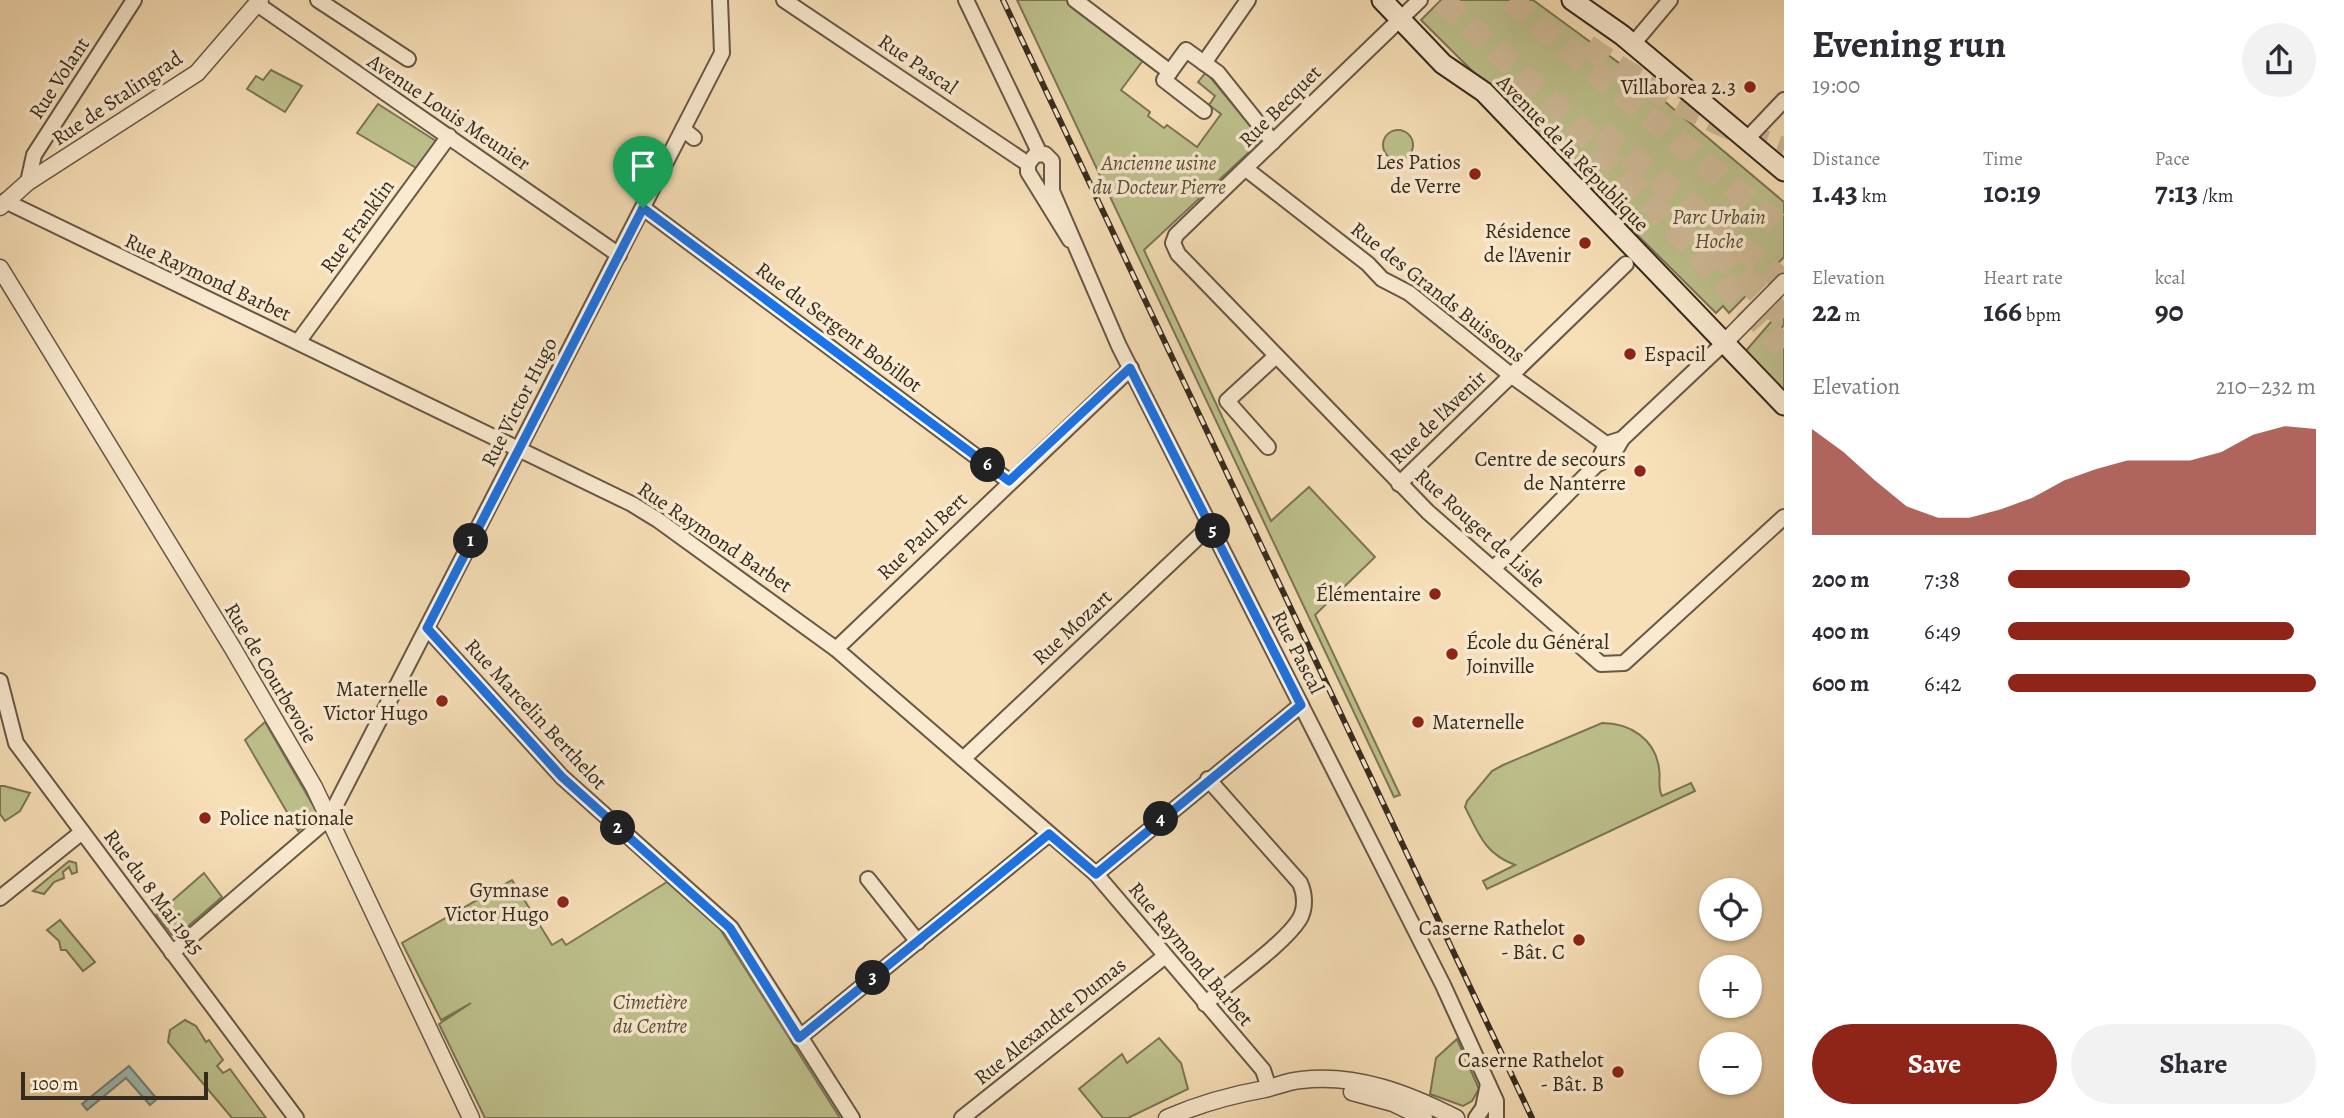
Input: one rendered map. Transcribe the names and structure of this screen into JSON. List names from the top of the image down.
{
  "streets": {
    "main road": ["Avenue de la République"],
    "street": [
      "Rue Pascal",
      "Rue Volant",
      "Rue de Stalingrad",
      "Rue Becquet",
      "Avenue Louis Meunier",
      "Rue Franklin",
      "Rue Raymond Barbet",
      "Rue des Grands Buissons",
      "Rue du Sergent Bobillot",
      "Rue Victor Hugo",
      "Rue de l'Avenir",
      "Rue Rouget de Lisle",
      "Rue Paul Bert",
      "Rue Mozart",
      "Rue de Courbevoie",
      "Rue Marcelin Berthelot",
      "Rue du 8 Mai 1945",
      "Rue Alexandre Dumas"
    ]
  },
  "crossings": [
    ["Rue Pascal", "Rue Paul Bert"],
    ["Rue Pascal", "Rue Mozart"],
    ["Rue Volant", "Rue de Stalingrad"],
    ["Rue de Stalingrad", "Avenue Louis Meunier"],
    ["Rue de Stalingrad", "Rue Raymond Barbet"],
    ["Rue Becquet", "Avenue de la République"],
    ["Rue Becquet", "Rue des Grands Buissons"],
    ["Rue Becquet", "Rue Rouget de Lisle"],
    ["Avenue Louis Meunier", "Rue Franklin"],
    ["Avenue Louis Meunier", "Rue Victor Hugo"],
    ["Rue Franklin", "Rue Raymond Barbet"],
    ["Rue Raymond Barbet", "Rue Victor Hugo"],
    ["Rue Raymond Barbet", "Rue Paul Bert"],
    ["Rue Raymond Barbet", "Rue Mozart"],
    ["Rue Raymond Barbet", "Rue Alexandre Dumas"],
    ["Rue des Grands Buissons", "Rue de l'Avenir"],
    ["Rue du Sergent Bobillot", "Rue Victor Hugo"],
    ["Rue du Sergent Bobillot", "Rue Paul Bert"],
    ["Rue Victor Hugo", "Rue de Courbevoie"],
    ["Rue Victor Hugo", "Rue Marcelin Berthelot"],
    ["Rue de l'Avenir", "Rue Rouget de Lisle"]
  ],
  "parks": ["Ancienne usine du Docteur Pierre", "Parc Urbain Hoche", "Cimetière du Centre"],
  "places": [
    "Villaborea 2.3",
    "Les Patios de Verre",
    "Résidence de l'Avenir",
    "Espacil",
    "Centre de secours de Nanterre",
    "Élémentaire",
    "École du Général Joinville",
    "Maternelle Victor Hugo",
    "Maternelle",
    "Police nationale",
    "Gymnase Victor Hugo",
    "Caserne Rathelot - Bât. C",
    "Caserne Rathelot - Bât. B"
  ],
  "scale_bar": "100 m",
  "page": {
    "heading": ["Evening run", "19:00"],
    "stats": [
      ["Distance", "1.43 km"],
      ["Time", "10:19"],
      ["Pace", "7:13 /km"],
      ["Elevation", "22 m"],
      ["Heart rate", "166 bpm"],
      ["kcal", "90"]
    ],
    "chart": ["Elevation", "210–232 m"],
    "pins": [
      "6",
      "5",
      "1",
      "4",
      "2",
      "3"
    ],
    "list": [
      {
        "name": "200 m",
        "note": "7:38"
      },
      {
        "name": "400 m",
        "note": "6:49"
      },
      {
        "name": "600 m",
        "note": "6:42"
      }
    ],
    "map_buttons": ["+", "−"],
    "buttons": ["Save", "Share"],
    "scale": "100 m"
  }
}
